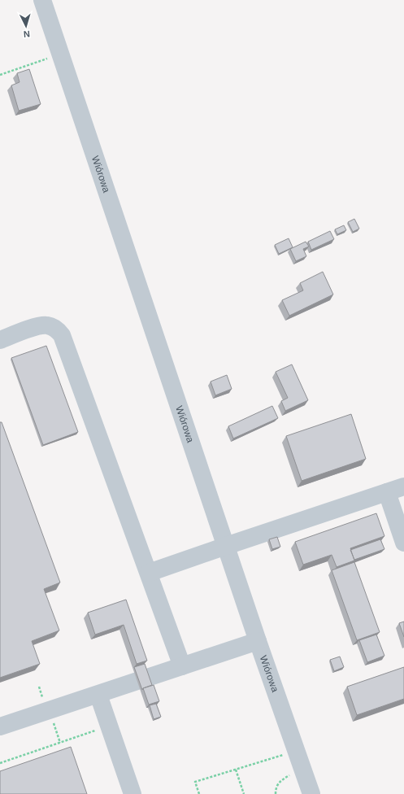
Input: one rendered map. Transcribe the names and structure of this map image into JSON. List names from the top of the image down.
{
  "streets": {
    "street": ["Wiórowa"]
  },
  "north": "bottom"
}
